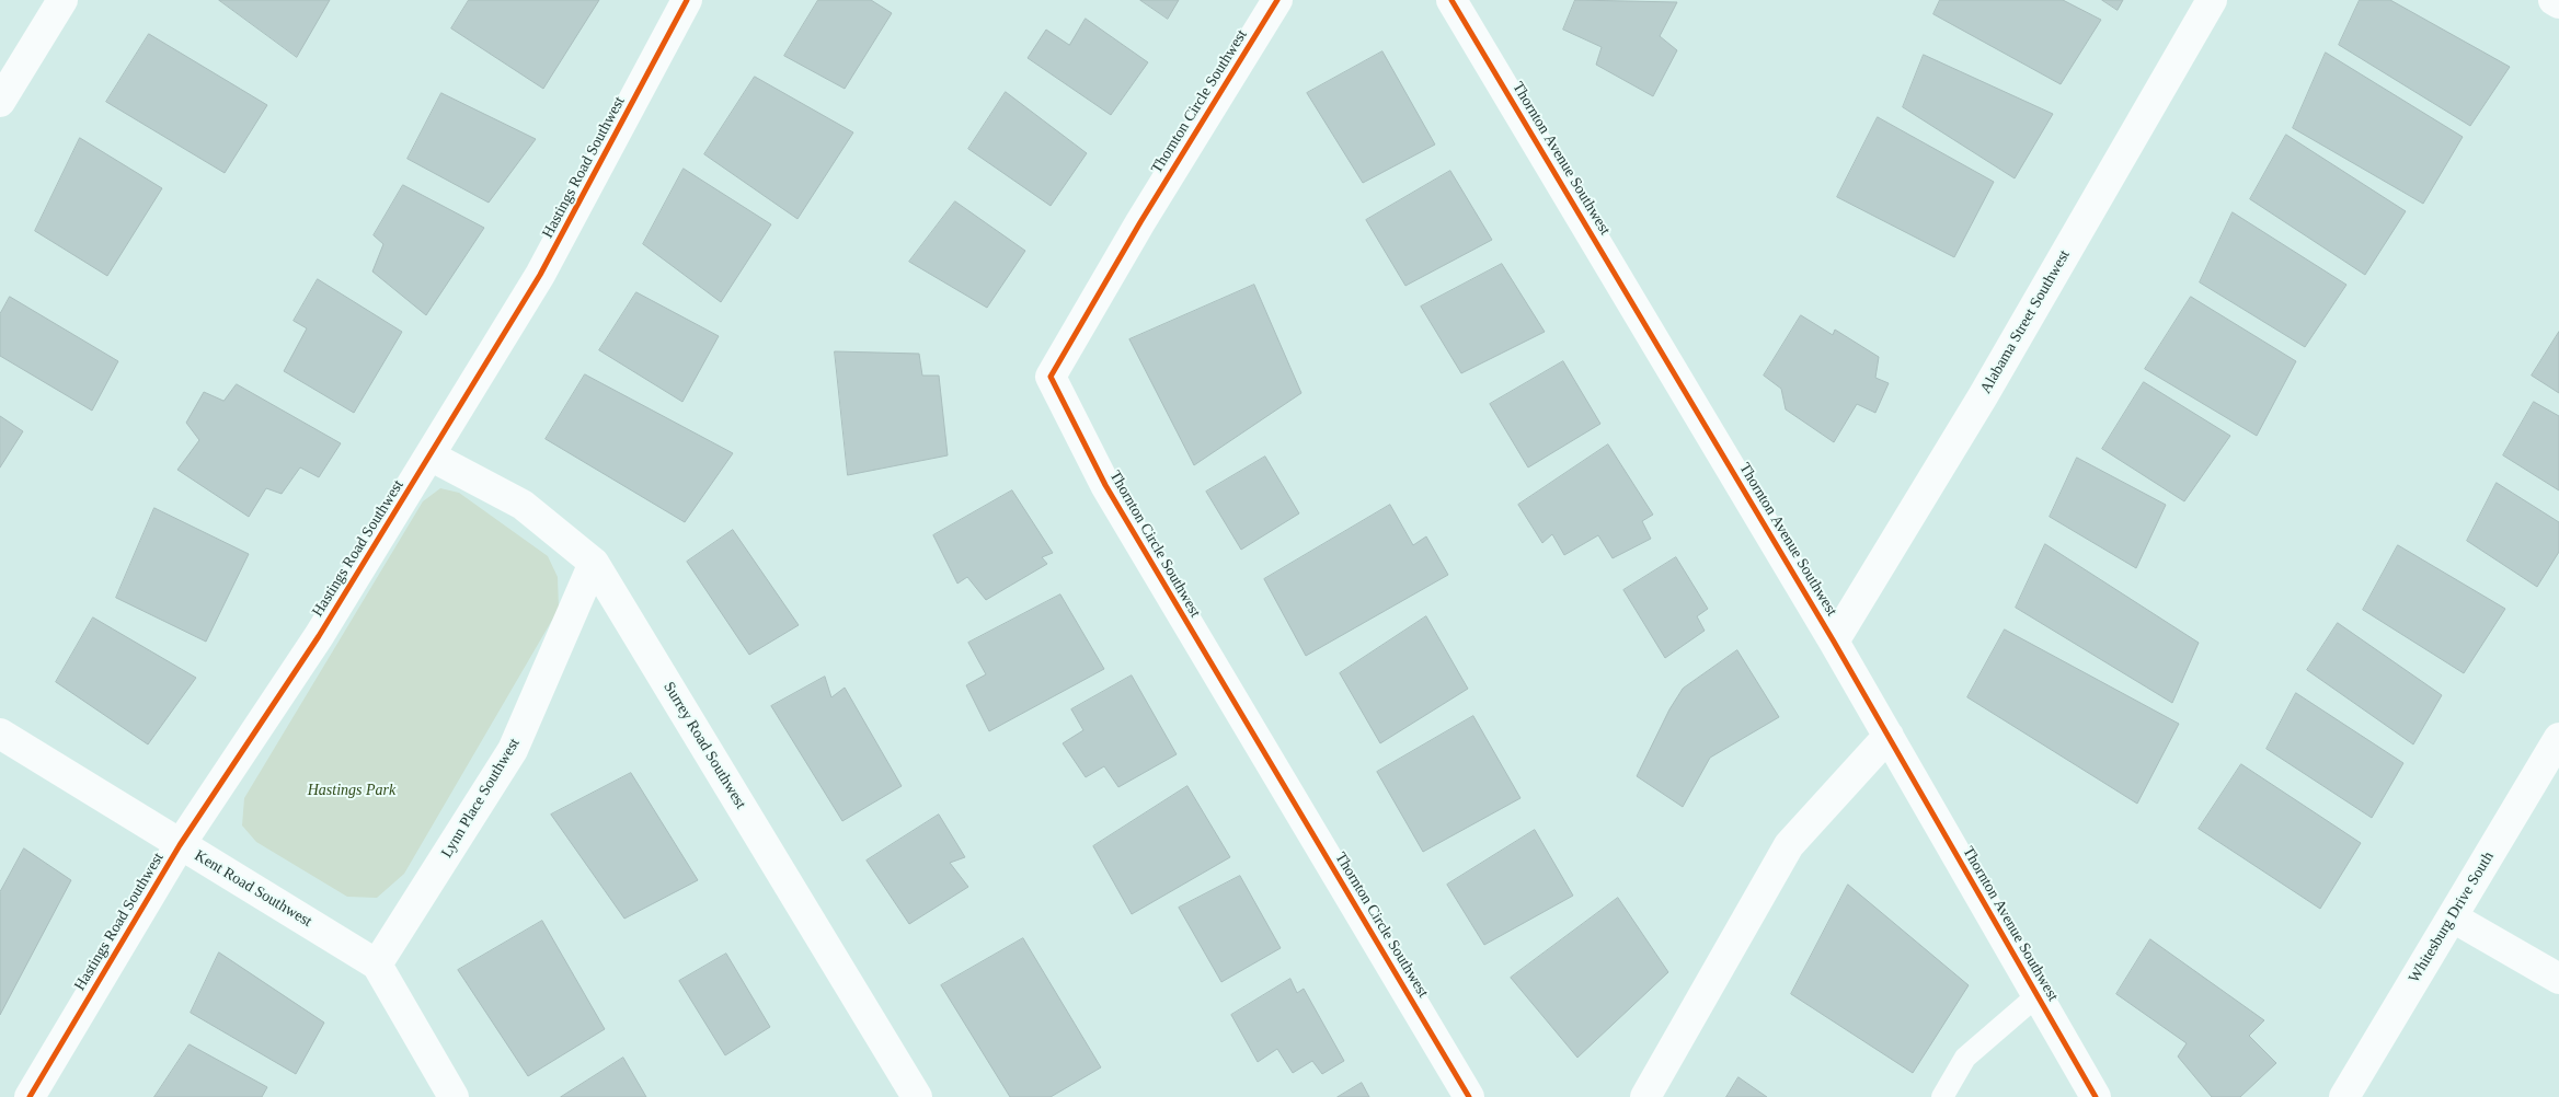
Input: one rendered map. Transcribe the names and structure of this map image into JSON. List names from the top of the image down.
{
  "streets": {
    "street": [
      "Thornton Circle Southwest",
      "Thornton Avenue Southwest",
      "Hastings Road Southwest",
      "Alabama Street Southwest",
      "Surrey Road Southwest",
      "Lynn Place Southwest",
      "Kent Road Southwest",
      "Whitesburg Drive South"
    ]
  },
  "crossings": [
    ["Thornton Avenue Southwest", "Alabama Street Southwest"],
    ["Hastings Road Southwest", "Surrey Road Southwest"],
    ["Hastings Road Southwest", "Kent Road Southwest"],
    ["Surrey Road Southwest", "Lynn Place Southwest"],
    ["Lynn Place Southwest", "Kent Road Southwest"]
  ],
  "parks": ["Hastings Park"]
}
